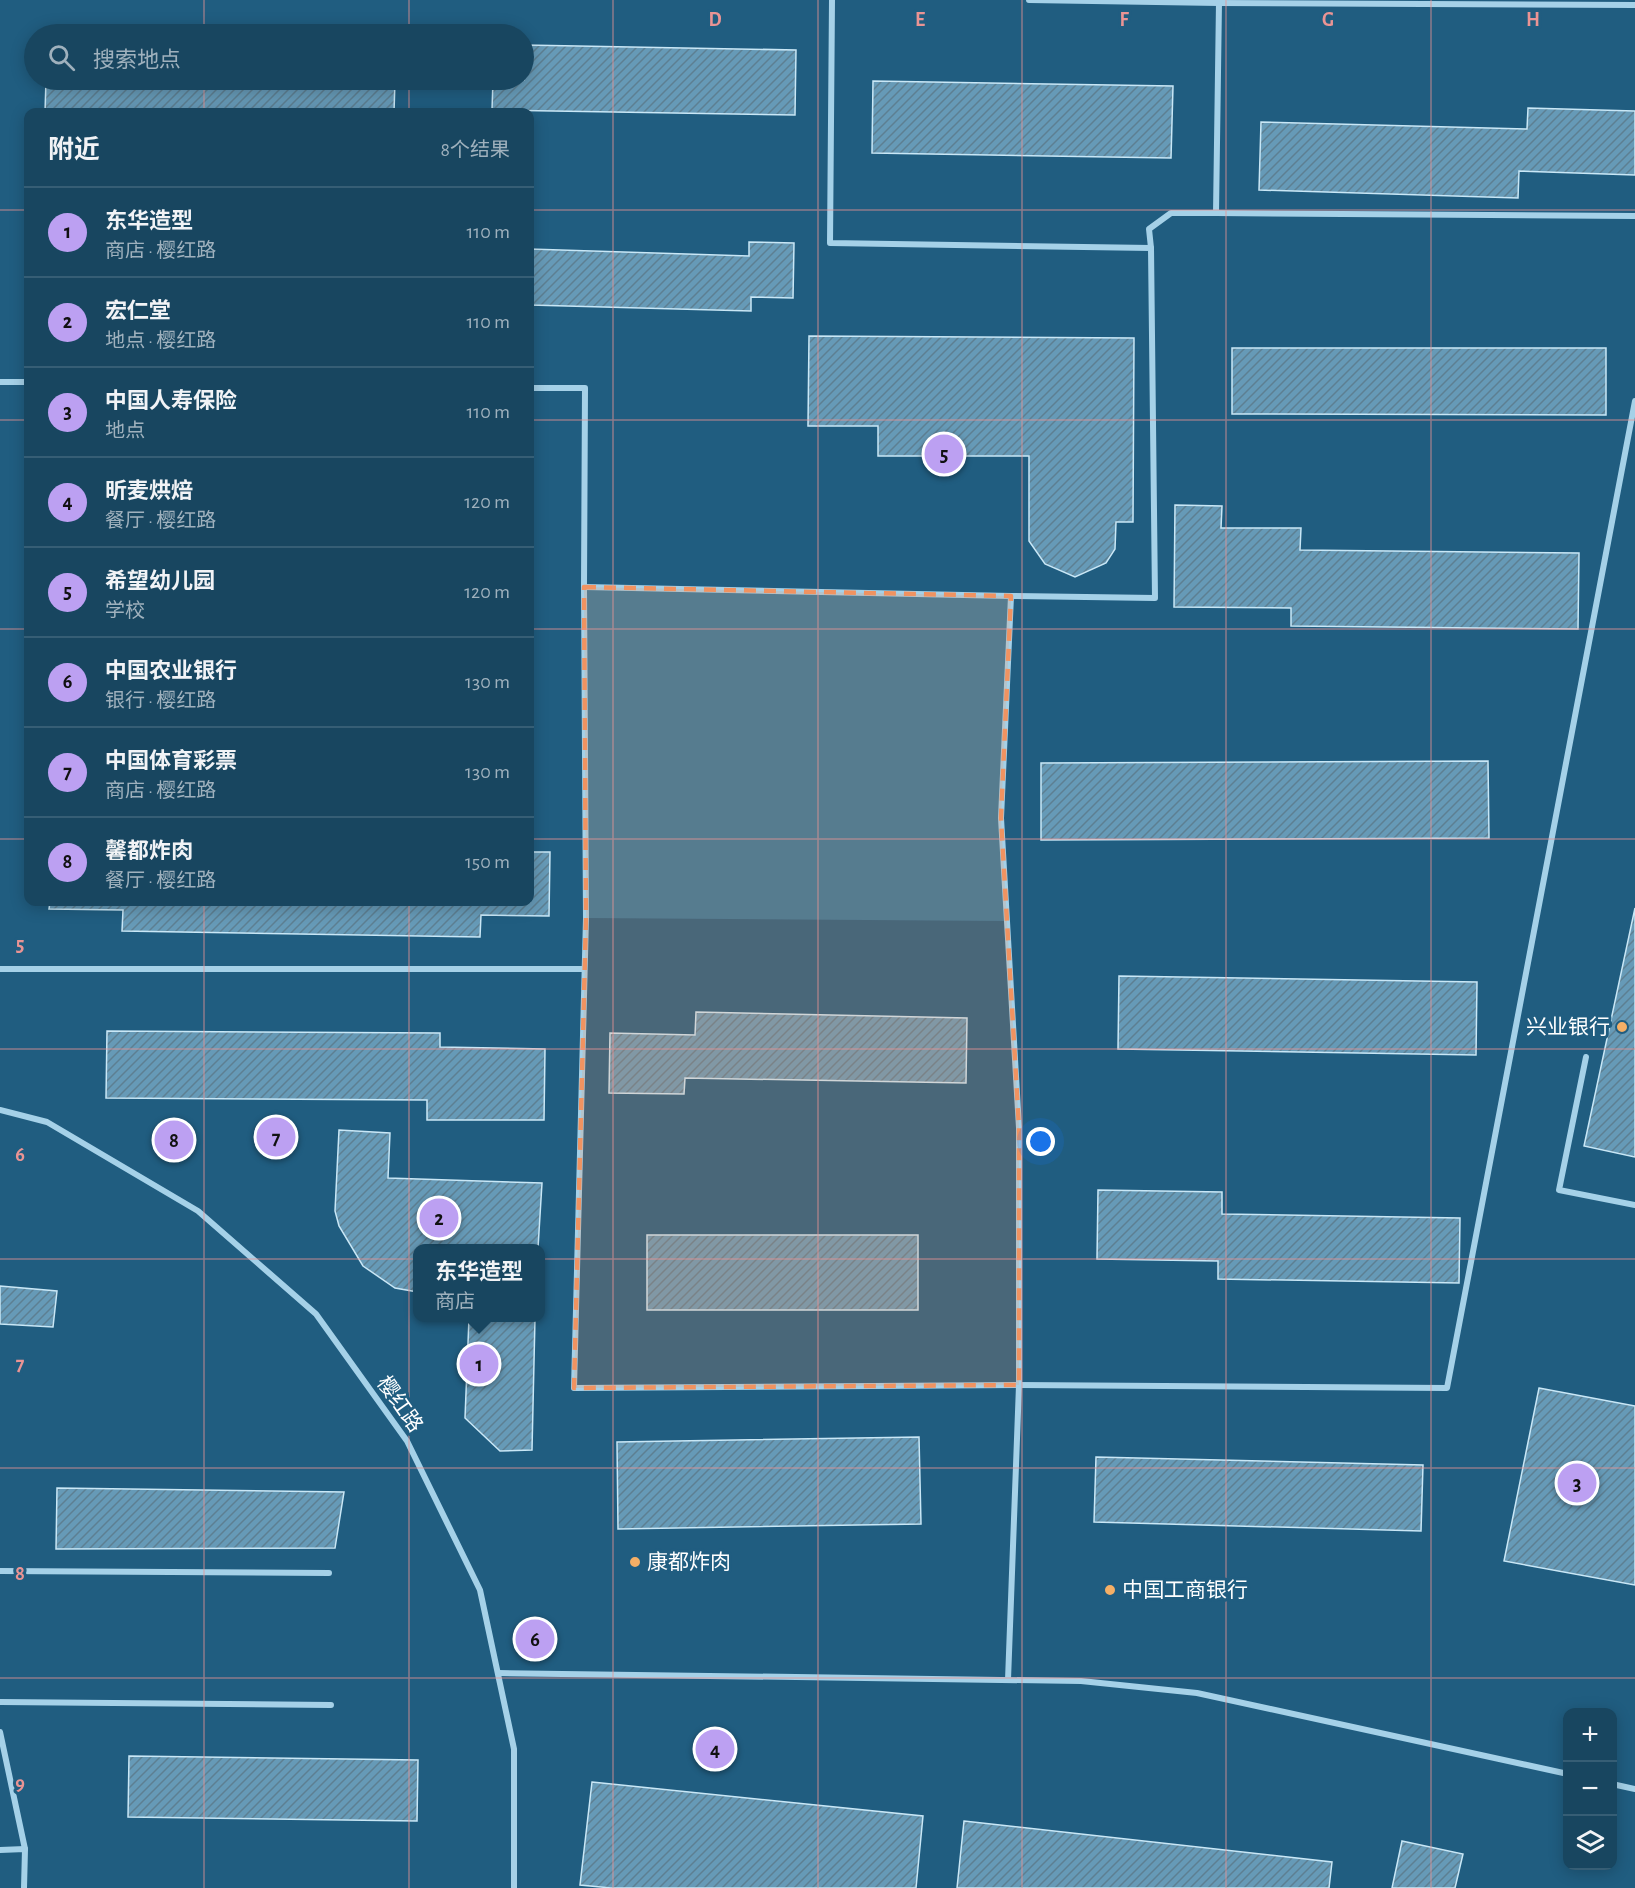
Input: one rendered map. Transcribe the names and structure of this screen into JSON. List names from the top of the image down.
{
  "streets": {
    "street": ["樱红路"]
  },
  "places": ["兴业银行", "康都炸肉", "中国工商银行"],
  "page": {
    "search": "搜索地点",
    "heading": ["附近", "8个结果"],
    "list": [
      {
        "mark": "1",
        "name": "东华造型",
        "note": "商店 · 樱红路",
        "value": "110 m"
      },
      {
        "mark": "2",
        "name": "宏仁堂",
        "note": "地点 · 樱红路",
        "value": "110 m"
      },
      {
        "mark": "3",
        "name": "中国人寿保险",
        "note": "地点",
        "value": "110 m"
      },
      {
        "mark": "4",
        "name": "昕麦烘焙",
        "note": "餐厅 · 樱红路",
        "value": "120 m"
      },
      {
        "mark": "5",
        "name": "希望幼儿园",
        "note": "学校",
        "value": "120 m"
      },
      {
        "mark": "6",
        "name": "中国农业银行",
        "note": "银行 · 樱红路",
        "value": "130 m"
      },
      {
        "mark": "7",
        "name": "中国体育彩票",
        "note": "商店 · 樱红路",
        "value": "130 m"
      },
      {
        "mark": "8",
        "name": "馨都炸肉",
        "note": "餐厅 · 樱红路",
        "value": "150 m"
      }
    ],
    "pins": [
      "5",
      "7",
      "8",
      "2",
      "1",
      "3",
      "6",
      "4"
    ],
    "popup": ["东华造型", "商店"],
    "map_buttons": ["+", "−"]
  },
  "grid": {
    "columns": [
      "D",
      "E",
      "F",
      "G",
      "H"
    ],
    "rows": [
      "5",
      "6",
      "7",
      "8",
      "9"
    ]
  }
}
